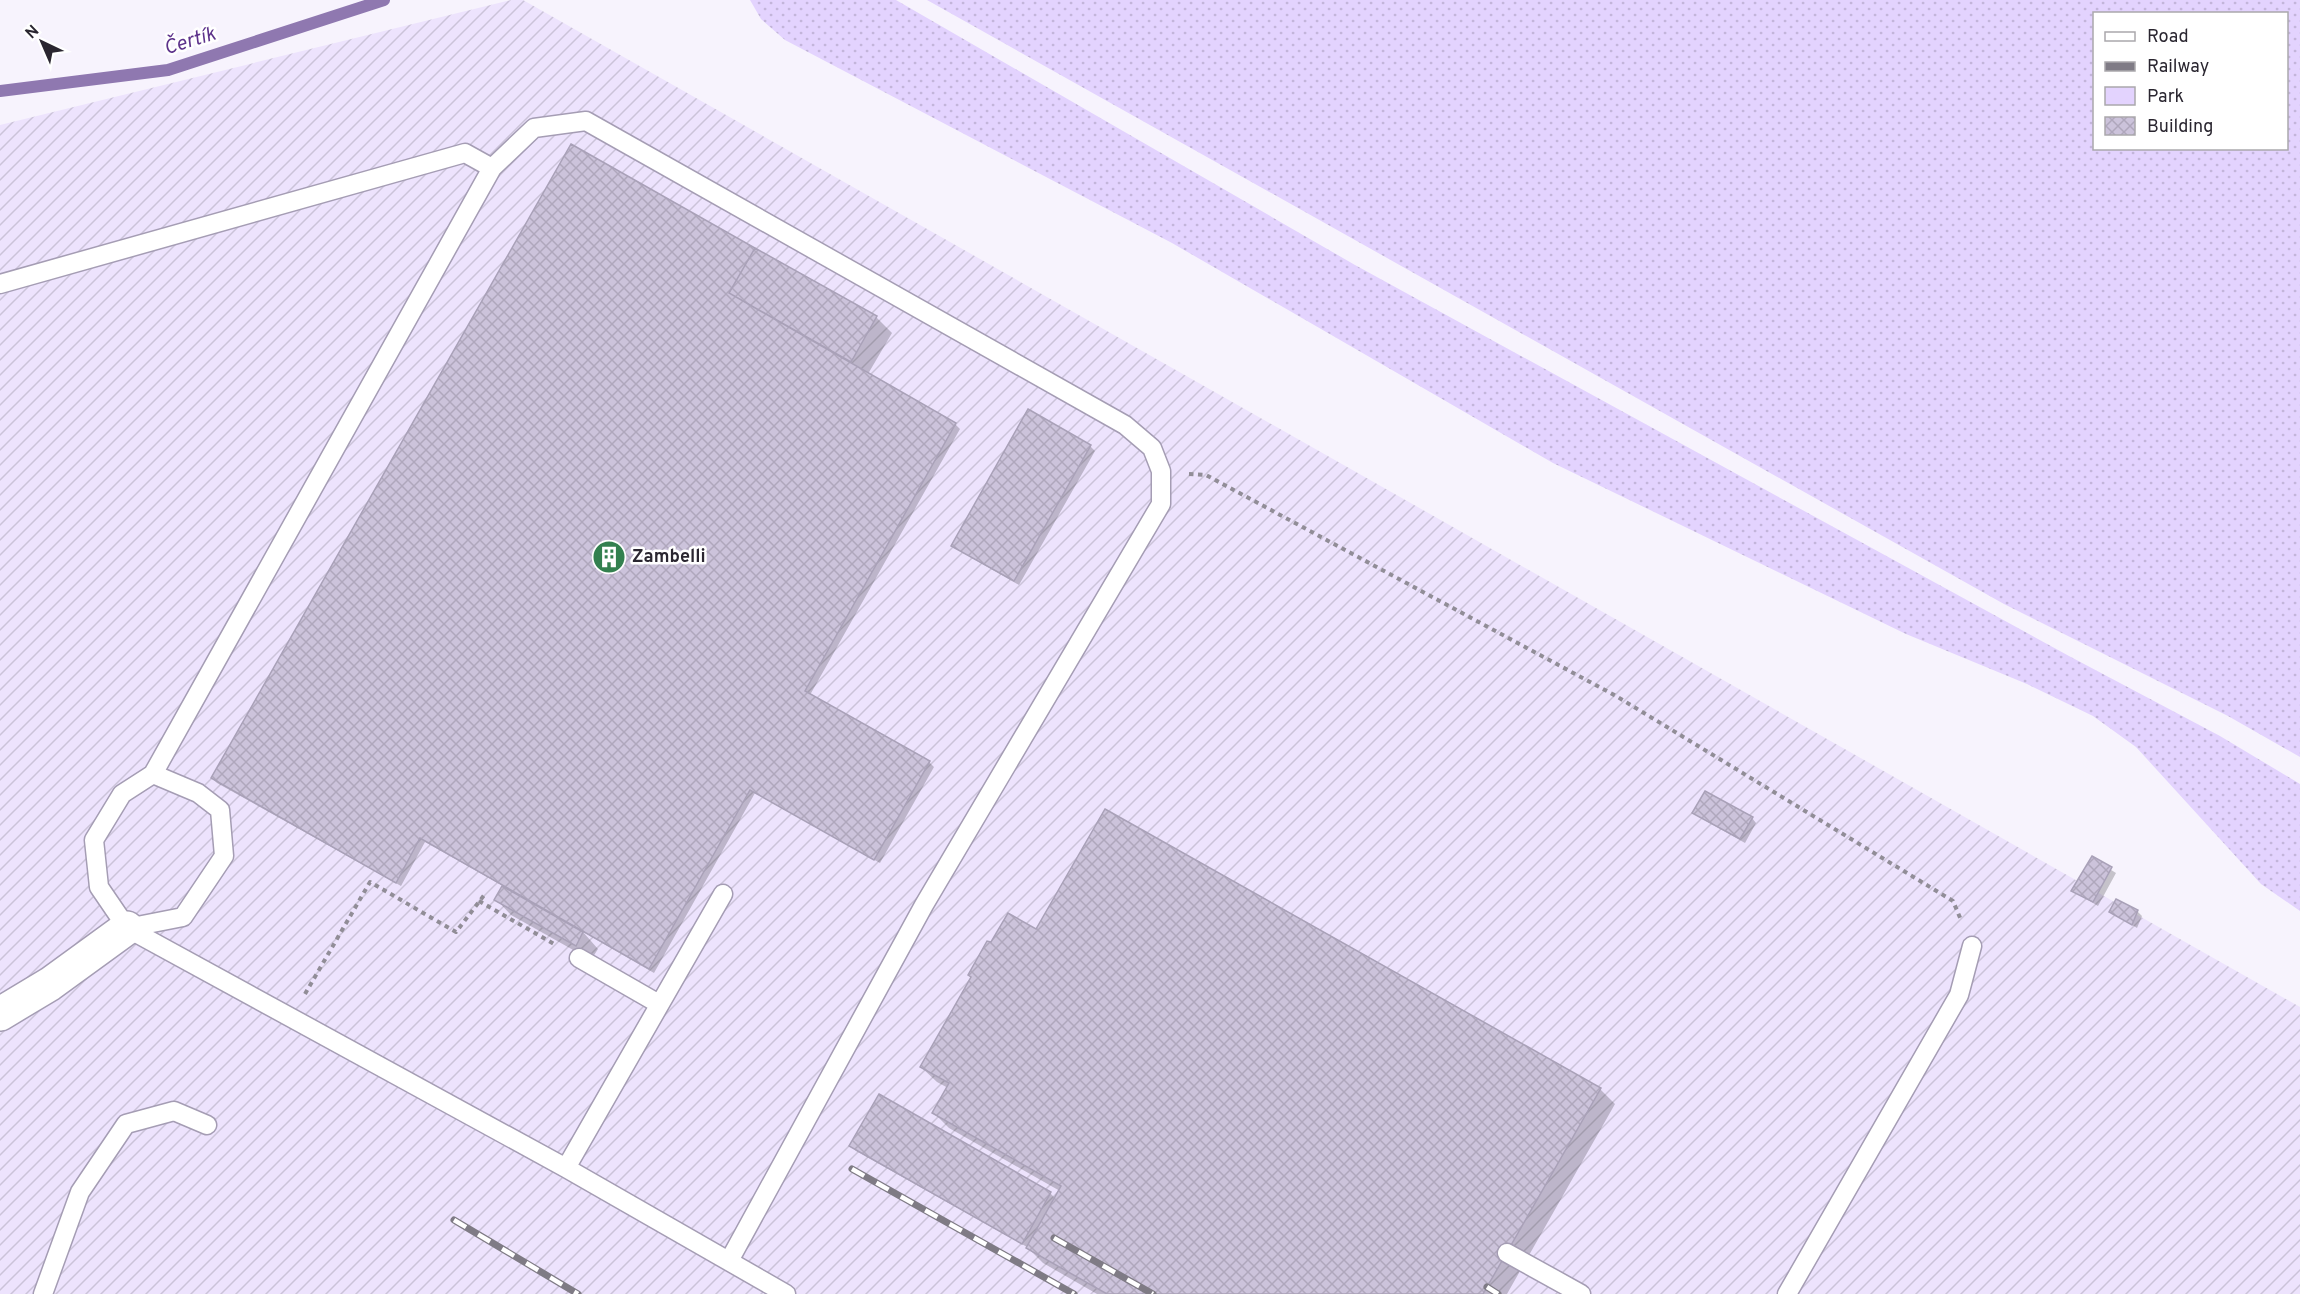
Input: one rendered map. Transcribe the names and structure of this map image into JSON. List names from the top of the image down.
{
  "water": ["Čertík"],
  "places": {
    "building": ["Zambelli"]
  },
  "legend": [
    "Road",
    "Railway",
    "Park",
    "Building"
  ],
  "north": "top left"
}
